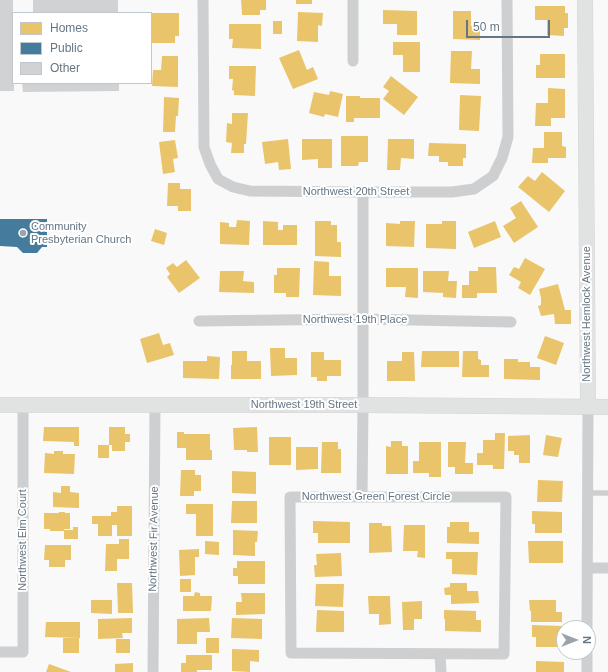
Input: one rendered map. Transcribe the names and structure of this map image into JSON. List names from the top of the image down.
{
  "streets": {
    "main road": ["Northwest Hemlock Avenue", "Northwest 19th Street"],
    "street": [
      "Northwest 20th Street",
      "Northwest 19th Place",
      "Northwest Green Forest Circle",
      "Northwest Fir Avenue",
      "Northwest Elm Court"
    ]
  },
  "crossings": [
    ["Northwest Hemlock Avenue", "Northwest 19th Street"],
    ["Northwest 19th Street", "Northwest Fir Avenue"],
    ["Northwest 19th Street", "Northwest Elm Court"]
  ],
  "places": ["Community Presbyterian Church"],
  "legend": ["Homes", "Public", "Other"],
  "scale_bar": "50 m",
  "north": "right"
}
